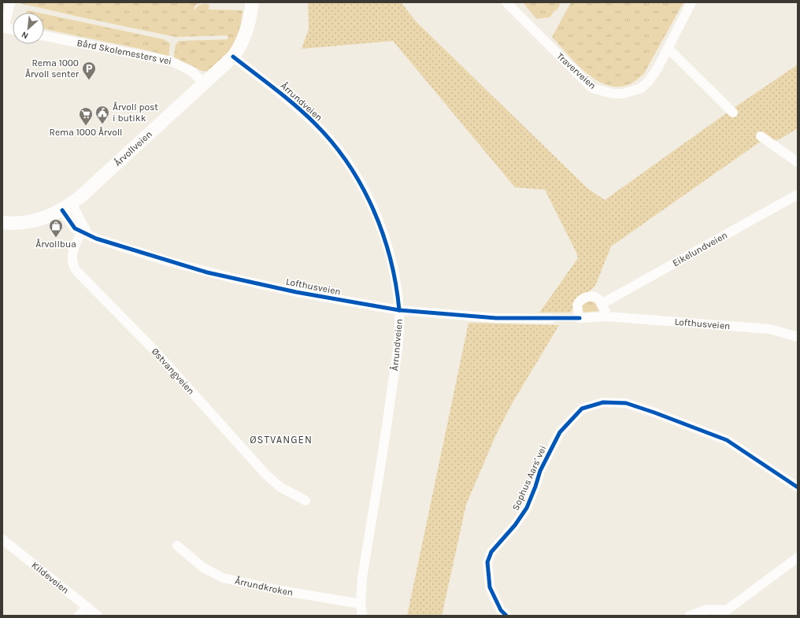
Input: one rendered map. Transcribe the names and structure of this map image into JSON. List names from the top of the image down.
{
  "streets": {
    "street": [
      "Bård Skolemesters vei",
      "Traverveien",
      "Årrundveien",
      "Årvollveien",
      "Eikelundveien",
      "Lofthusveien",
      "Østvangveien",
      "Sophus Aars' vei",
      "Kildeveien",
      "Årrundkroken"
    ]
  },
  "crossings": [
    ["Bård Skolemesters vei", "Årvollveien"],
    ["Årrundveien", "Årvollveien"],
    ["Årrundveien", "Lofthusveien"],
    ["Årrundveien", "Årrundkroken"],
    ["Årvollveien", "Lofthusveien"],
    ["Eikelundveien", "Lofthusveien"],
    ["Lofthusveien", "Østvangveien"]
  ],
  "districts": ["ØSTVANGEN"],
  "places": {
    "parking": ["Rema 1000 Årvoll senter"],
    "public building": ["Årvoll post i butikk"],
    "supermarket": ["Rema 1000 Årvoll"],
    "shop": ["Årvollbua"]
  },
  "north": "bottom left"
}
